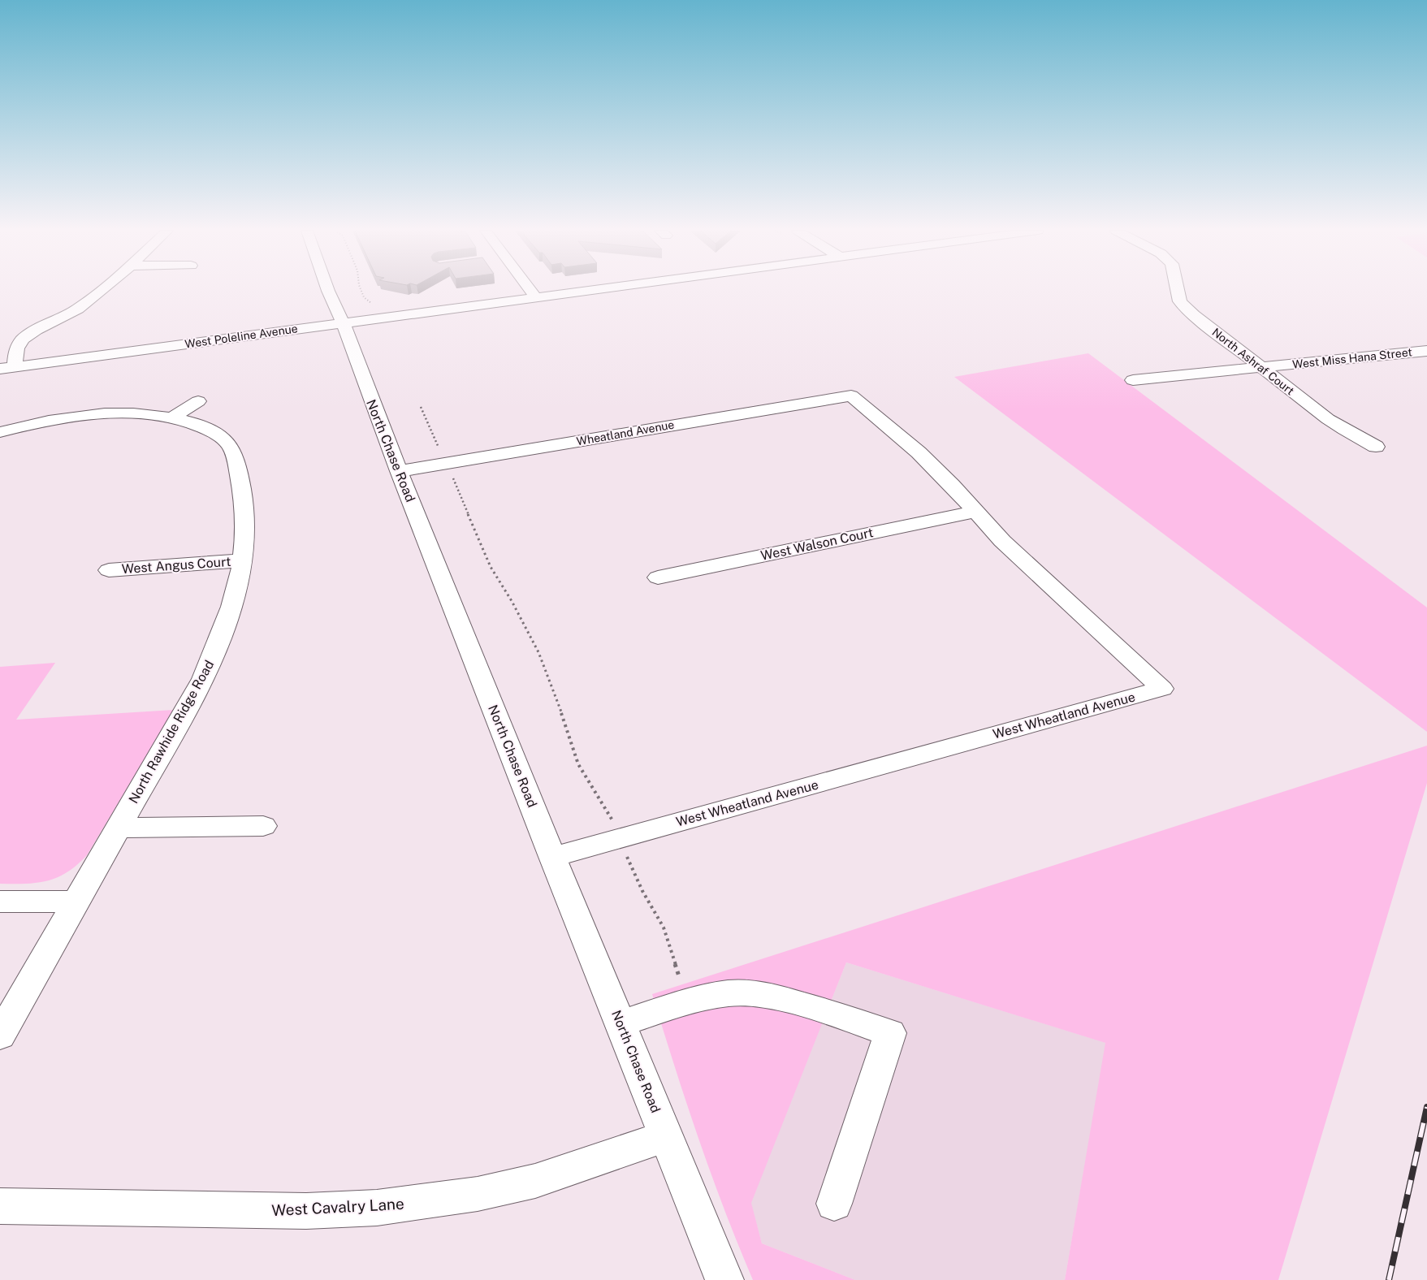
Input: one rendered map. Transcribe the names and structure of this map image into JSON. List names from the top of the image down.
{
  "streets": {
    "street": [
      "West Poleline Avenue",
      "West Miss Hana Street",
      "North Ashraf Court",
      "Wheatland Avenue",
      "North Chase Road",
      "West Walson Court",
      "West Angus Court",
      "West Wheatland Avenue",
      "North Rawhide Ridge Road",
      "West Cavalry Lane"
    ]
  },
  "crossings": [
    ["West Poleline Avenue", "North Chase Road"],
    ["West Miss Hana Street", "North Ashraf Court"],
    ["Wheatland Avenue", "North Chase Road"],
    ["Wheatland Avenue", "West Wheatland Avenue"],
    ["North Chase Road", "West Wheatland Avenue"],
    ["North Chase Road", "West Cavalry Lane"],
    ["West Walson Court", "West Wheatland Avenue"],
    ["West Angus Court", "North Rawhide Ridge Road"]
  ]
}
